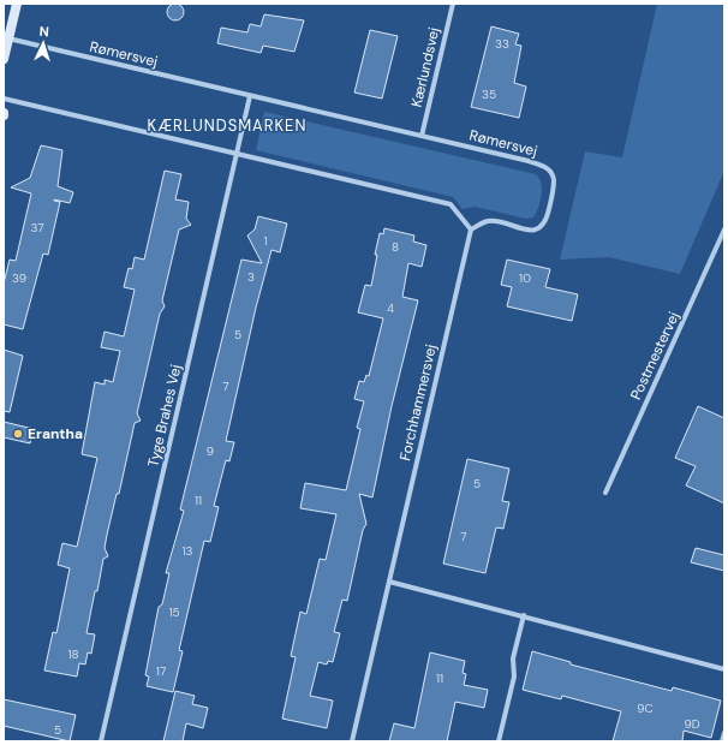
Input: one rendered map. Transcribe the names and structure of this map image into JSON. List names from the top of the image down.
{
  "streets": {
    "street": [
      "Rømersvej",
      "Kærlundsvej",
      "Postmestervej",
      "Forchhammersvej",
      "Tyge Brahes Vej"
    ]
  },
  "crossings": [
    ["Rømersvej", "Kærlundsvej"],
    ["Rømersvej", "Forchhammersvej"],
    ["Rømersvej", "Tyge Brahes Vej"]
  ],
  "districts": ["KÆRLUNDSMARKEN"],
  "places": ["Erantha"],
  "house_numbers": [
    "33",
    "35",
    "37",
    "1",
    "8",
    "3",
    "39",
    "10",
    "4",
    "5",
    "7",
    "9",
    "5",
    "11",
    "7",
    "13",
    "15",
    "18",
    "17",
    "11",
    "9C",
    "9D",
    "5"
  ],
  "north": "top"
}
